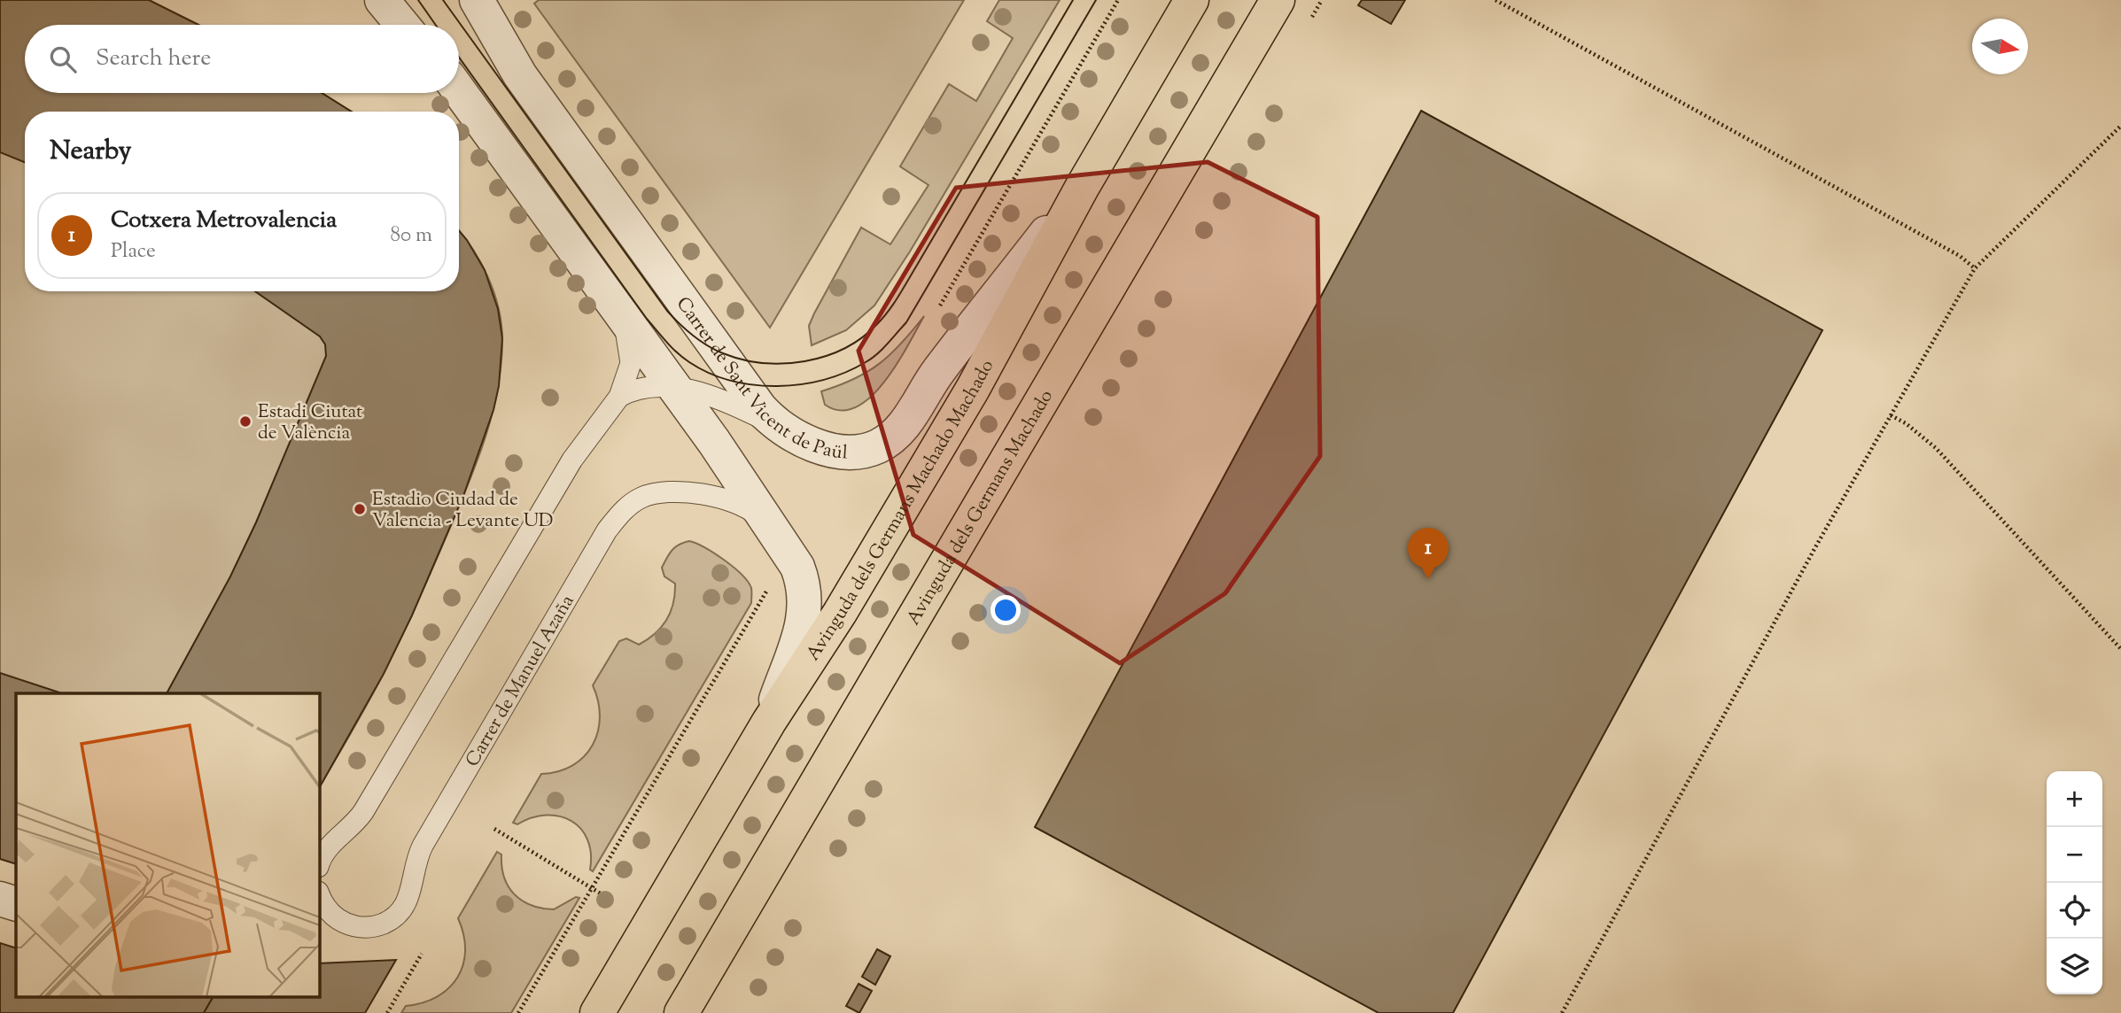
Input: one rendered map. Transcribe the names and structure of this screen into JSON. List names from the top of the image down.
{
  "streets": {
    "main road": ["Avinguda dels Germans Machado", "Avinguda dels Germans Machado Machado"],
    "street": ["Carrer de Sant Vicent de Paül"],
    "lane": ["Carrer de Manuel Azaña"]
  },
  "crossings": [
    ["Carrer de Sant Vicent de Paül", "Avinguda dels Germans Machado Machado"]
  ],
  "places": ["Estadi Ciutat de València", "Estadio Ciudad de Valencia - Levante UD"],
  "north": "right",
  "page": {
    "search": "Search here",
    "heading": "Nearby",
    "list": [
      {
        "mark": "1",
        "name": "Cotxera Metrovalencia",
        "note": "Place",
        "value": "80 m"
      }
    ],
    "pins": "1",
    "map_buttons": ["+", "−"]
  }
}
